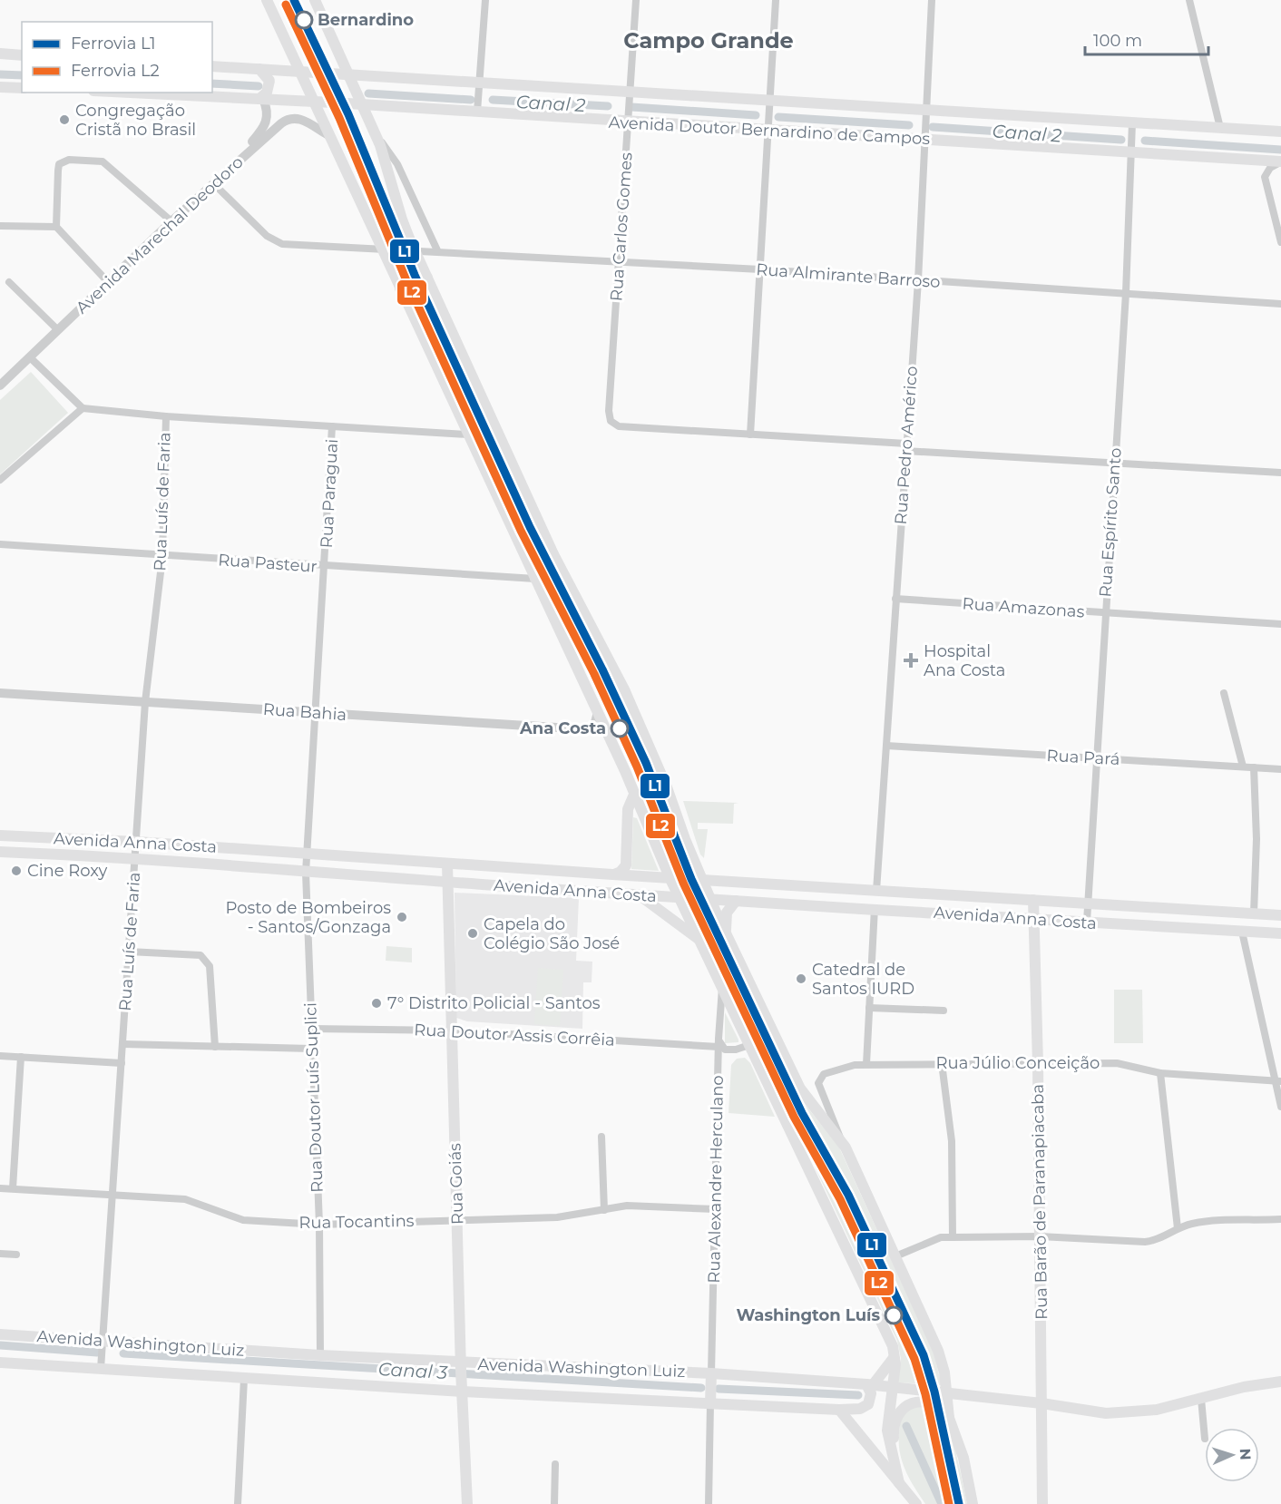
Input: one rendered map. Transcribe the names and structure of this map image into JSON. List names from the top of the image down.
{
  "streets": {
    "main road": [
      "Avenida Doutor Bernardino de Campos",
      "Avenida Anna Costa",
      "Rua Goiás",
      "Rua Barão de Paranapiacaba",
      "Avenida Washington Luiz"
    ],
    "street": [
      "Rua Carlos Gomes",
      "Avenida Marechal Deodoro",
      "Rua Almirante Barroso",
      "Rua Pedro Américo",
      "Rua Paraguai",
      "Rua Luís de Faria",
      "Rua Espírito Santo",
      "Rua Pasteur",
      "Rua Amazonas",
      "Rua Bahia",
      "Rua Pará",
      "Rua Doutor Assis Corrêia",
      "Rua Júlio Conceição",
      "Rua Doutor Luís Suplici",
      "Rua Alexandre Herculano",
      "Rua Tocantins"
    ]
  },
  "crossings": [
    ["Avenida Doutor Bernardino de Campos", "Rua Carlos Gomes"],
    ["Avenida Doutor Bernardino de Campos", "Rua Pedro Américo"],
    ["Avenida Doutor Bernardino de Campos", "Rua Espírito Santo"],
    ["Rua Carlos Gomes", "Rua Almirante Barroso"],
    ["Avenida Marechal Deodoro", "Rua Almirante Barroso"],
    ["Rua Almirante Barroso", "Rua Pedro Américo"],
    ["Rua Almirante Barroso", "Rua Espírito Santo"],
    ["Rua Pedro Américo", "Rua Amazonas"],
    ["Rua Pedro Américo", "Rua Pará"],
    ["Rua Pedro Américo", "Avenida Anna Costa"],
    ["Rua Paraguai", "Rua Pasteur"],
    ["Rua Paraguai", "Rua Bahia"],
    ["Rua Paraguai", "Avenida Anna Costa"],
    ["Rua Paraguai", "Rua Doutor Luís Suplici"],
    ["Rua Luís de Faria", "Rua Pasteur"],
    ["Rua Luís de Faria", "Rua Bahia"],
    ["Rua Luís de Faria", "Avenida Anna Costa"],
    ["Rua Luís de Faria", "Rua Tocantins"],
    ["Rua Luís de Faria", "Avenida Washington Luiz"],
    ["Rua Espírito Santo", "Rua Amazonas"],
    ["Rua Espírito Santo", "Rua Pará"],
    ["Rua Espírito Santo", "Avenida Anna Costa"],
    ["Avenida Anna Costa", "Rua Doutor Luís Suplici"],
    ["Avenida Anna Costa", "Rua Goiás"],
    ["Avenida Anna Costa", "Rua Barão de Paranapiacaba"],
    ["Rua Doutor Assis Corrêia", "Rua Doutor Luís Suplici"],
    ["Rua Doutor Assis Corrêia", "Rua Alexandre Herculano"],
    ["Rua Doutor Assis Corrêia", "Rua Goiás"],
    ["Rua Júlio Conceição", "Rua Barão de Paranapiacaba"],
    ["Rua Doutor Luís Suplici", "Rua Tocantins"],
    ["Rua Doutor Luís Suplici", "Avenida Washington Luiz"],
    ["Rua Alexandre Herculano", "Rua Tocantins"],
    ["Rua Alexandre Herculano", "Avenida Washington Luiz"],
    ["Rua Goiás", "Rua Tocantins"],
    ["Rua Goiás", "Avenida Washington Luiz"],
    ["Rua Barão de Paranapiacaba", "Avenida Washington Luiz"]
  ],
  "districts": ["Campo Grande"],
  "water": ["Canal 2", "Canal 3"],
  "places": {
    "other": [
      "Bernardino",
      "Congregação Cristã no Brasil",
      "Ana Costa",
      "Cine Roxy",
      "Posto de Bombeiros - Santos/Gonzaga",
      "Capela do Colégio São José",
      "Catedral de Santos IURD",
      "7° Distrito Policial - Santos",
      "Washington Luís"
    ],
    "health": ["Hospital Ana Costa"]
  },
  "lines": ["rail line L1", "rail line L2"],
  "legend": ["Ferrovia L1", "Ferrovia L2"],
  "scale_bar": "100 m",
  "north": "right"
}
